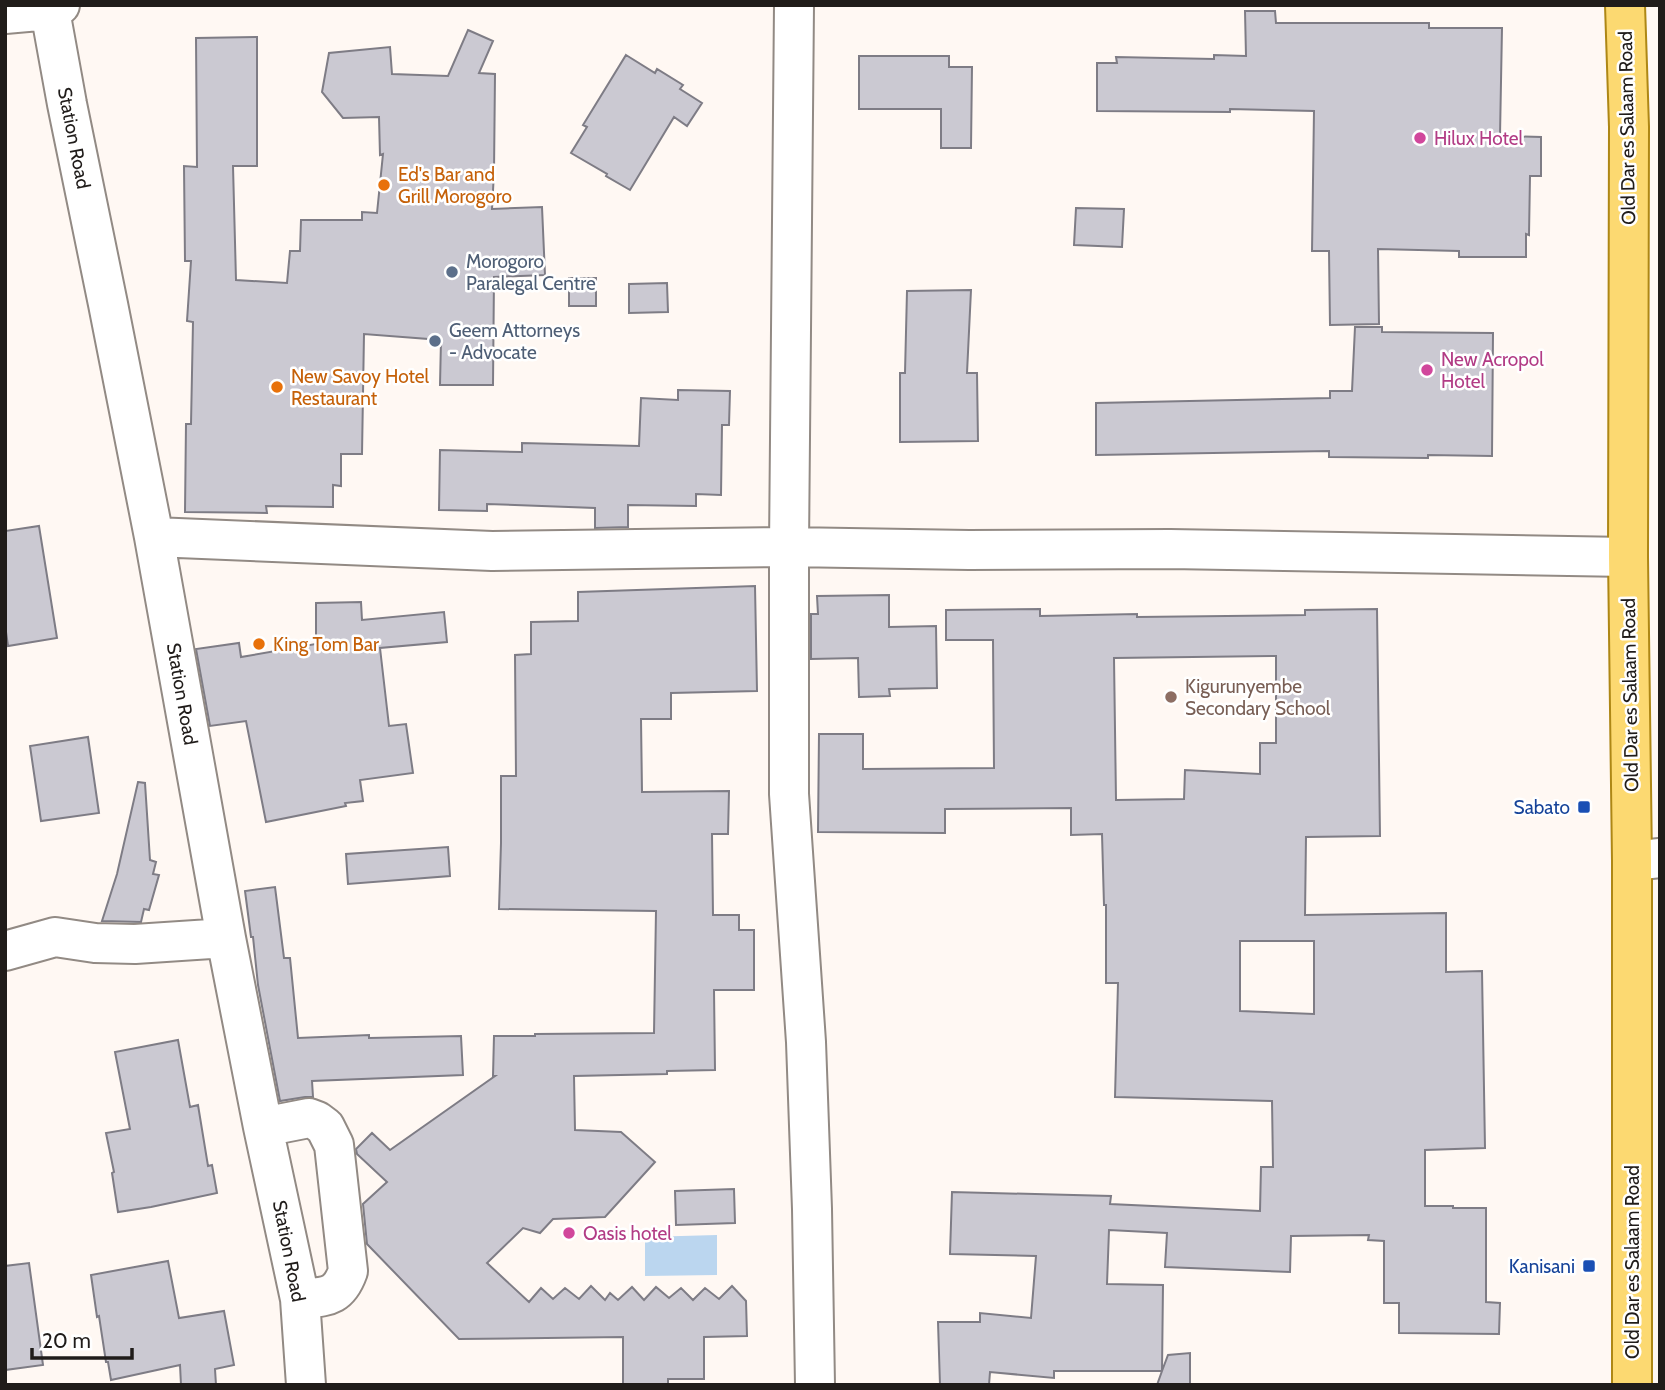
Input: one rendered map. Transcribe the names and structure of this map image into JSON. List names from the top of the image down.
{
  "streets": {
    "main road": ["Old Dar es Salaam Road"],
    "street": ["Station Road"]
  },
  "places": {
    "other": [
      "Hilux Hotel",
      "Ed's Bar and Grill Morogoro",
      "Morogoro Paralegal Centre",
      "Geem Attorneys - Advocate",
      "New Acropol Hotel",
      "New Savoy Hotel Restaurant",
      "King Tom Bar",
      "Kigurunyembe Secondary School",
      "Oasis hotel"
    ],
    "transit": ["Sabato", "Kanisani"]
  },
  "scale_bar": "20 m"
}
